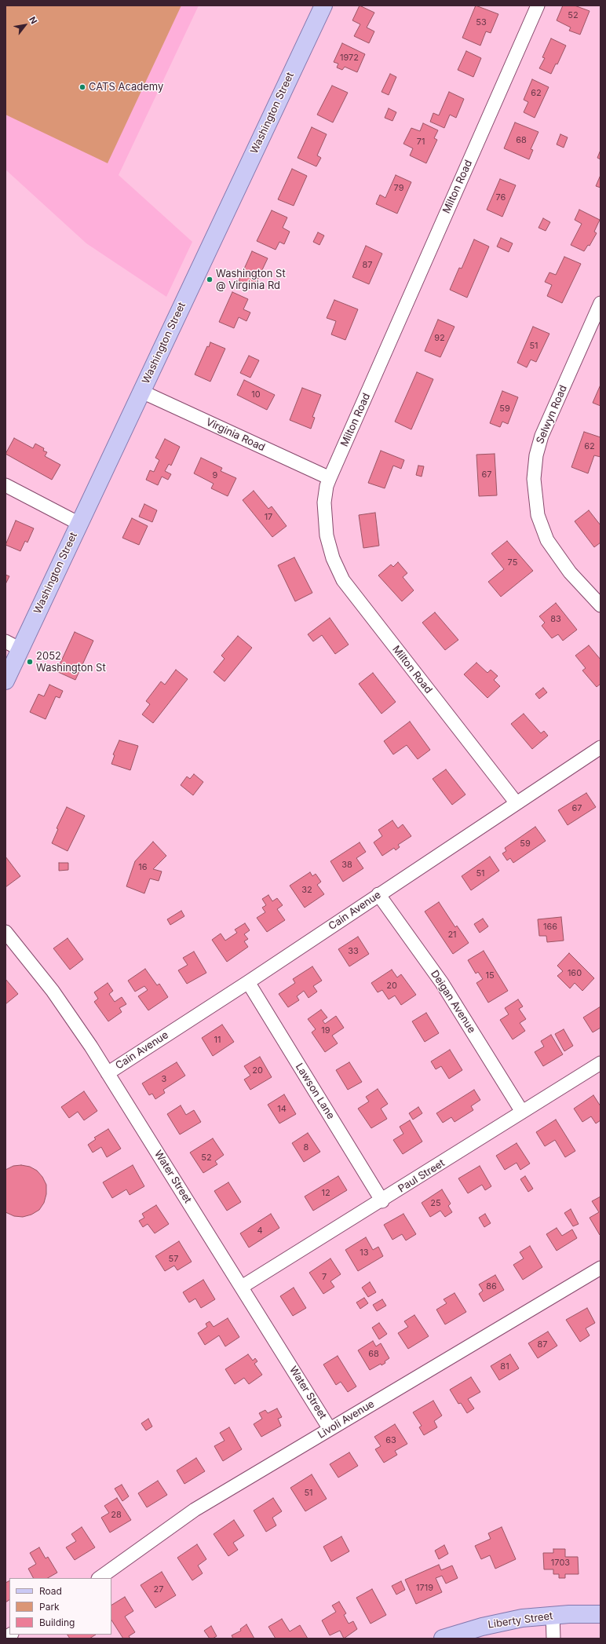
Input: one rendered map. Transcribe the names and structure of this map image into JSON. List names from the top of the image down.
{
  "streets": {
    "main road": ["Washington Street", "Liberty Street"],
    "street": [
      "Milton Road",
      "Selwyn Road",
      "Virginia Road",
      "Cain Avenue",
      "Deigan Avenue",
      "Lawson Lane",
      "Paul Street",
      "Water Street",
      "Livoli Avenue"
    ]
  },
  "crossings": [
    ["Washington Street", "Virginia Road"],
    ["Milton Road", "Virginia Road"],
    ["Milton Road", "Cain Avenue"],
    ["Cain Avenue", "Deigan Avenue"],
    ["Cain Avenue", "Lawson Lane"],
    ["Cain Avenue", "Water Street"],
    ["Deigan Avenue", "Paul Street"],
    ["Lawson Lane", "Paul Street"],
    ["Paul Street", "Water Street"],
    ["Water Street", "Livoli Avenue"]
  ],
  "places": ["CATS Academy", "Washington St @ Virginia Rd", "2052 Washington St"],
  "house_numbers": [
    "52",
    "53",
    "1972",
    "62",
    "68",
    "71",
    "79",
    "76",
    "87",
    "92",
    "51",
    "10",
    "59",
    "62",
    "67",
    "9",
    "17",
    "75",
    "83",
    "67",
    "59",
    "38",
    "16",
    "51",
    "32",
    "166",
    "21",
    "33",
    "160",
    "15",
    "20",
    "19",
    "11",
    "20",
    "3",
    "14",
    "8",
    "52",
    "12",
    "25",
    "4",
    "13",
    "57",
    "7",
    "86",
    "87",
    "68",
    "81",
    "63",
    "51",
    "28",
    "1703",
    "1719",
    "27"
  ],
  "legend": ["Road", "Park", "Building"],
  "north": "top right"
}
